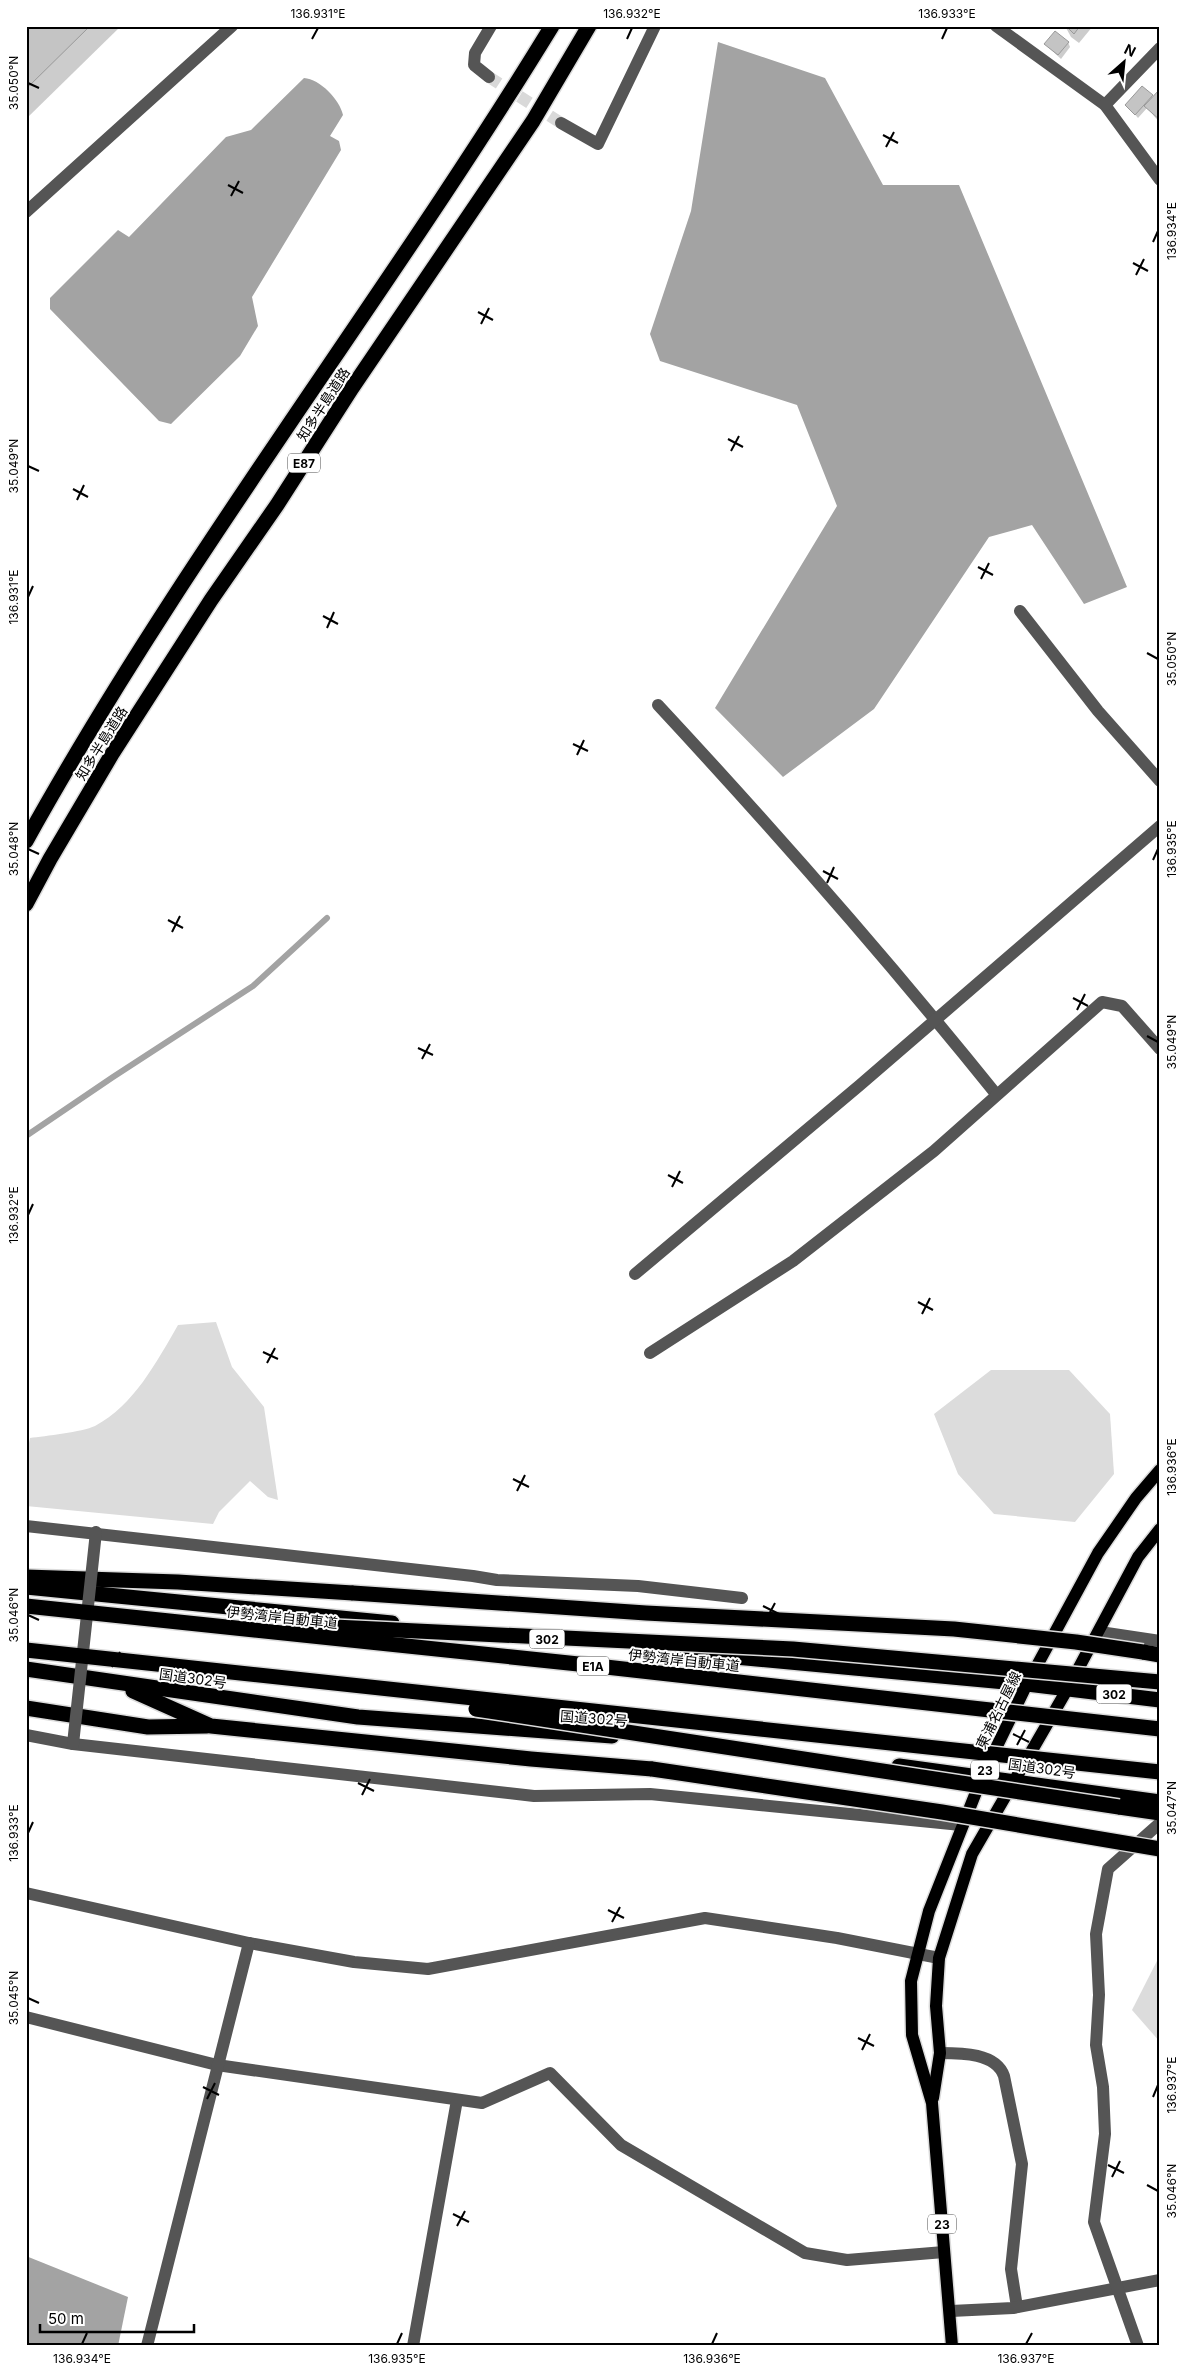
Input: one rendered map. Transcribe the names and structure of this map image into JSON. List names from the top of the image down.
{
  "streets": {
    "highway": [
      "知多半島道路",
      "E87",
      "伊勢湾岸自動車道",
      "302",
      "E1A",
      "国道302号"
    ],
    "main road": ["東浦名古屋線", "23"]
  },
  "crossings": [
    ["302", "東浦名古屋線"],
    ["国道302号", "東浦名古屋線"]
  ],
  "scale_bar": "50 m",
  "north": "top right",
  "coordinates": [
    "136.931°E",
    "136.932°E",
    "136.933°E",
    "35.050°N",
    "136.934°E",
    "35.049°N",
    "35.048°N",
    "136.935°E",
    "136.936°E",
    "35.046°N",
    "35.047°N",
    "35.045°N",
    "136.937°E"
  ]
}
